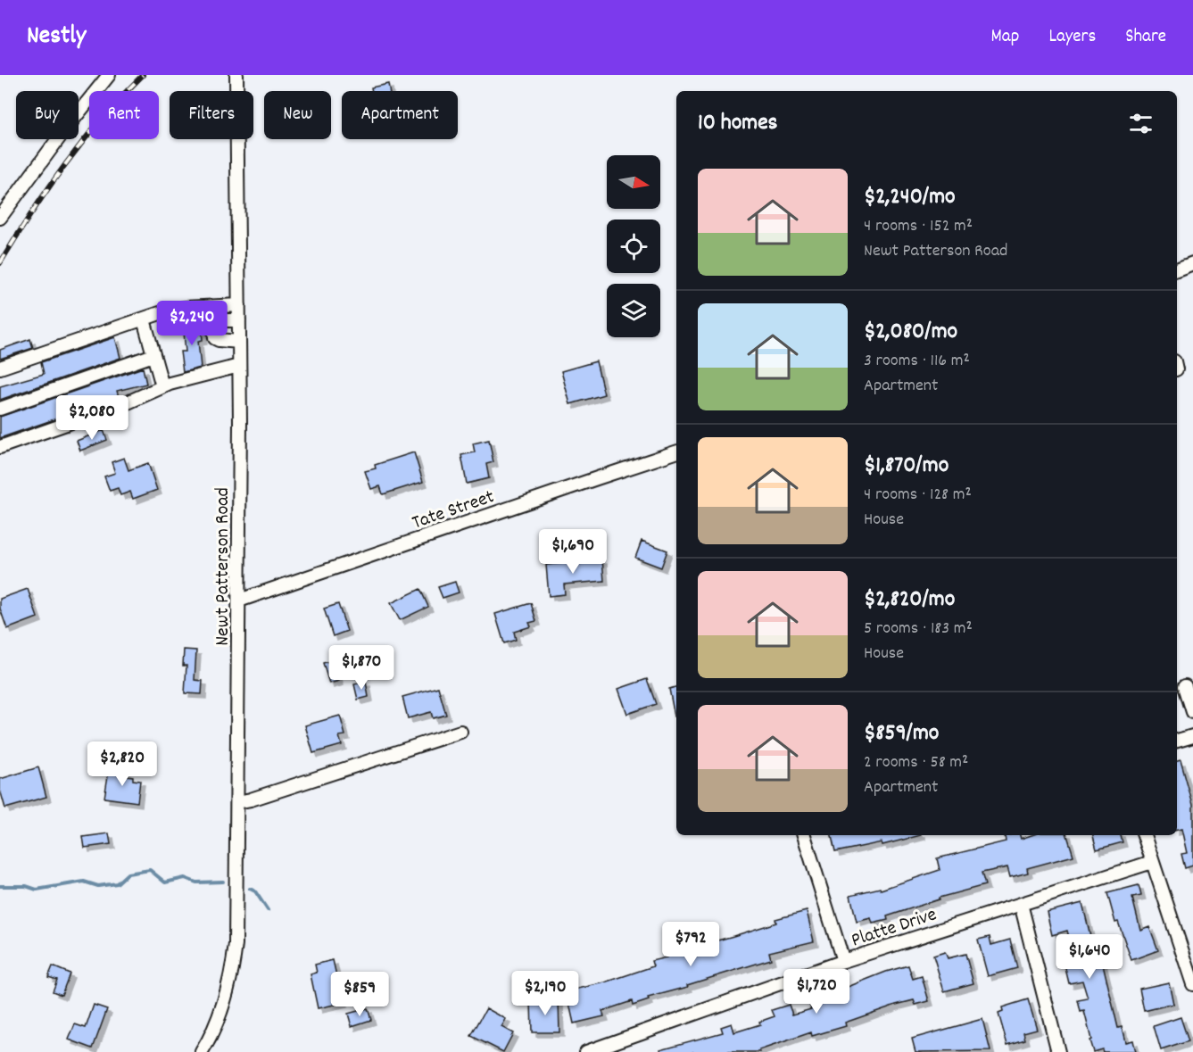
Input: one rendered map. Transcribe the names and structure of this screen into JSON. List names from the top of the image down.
{
  "streets": {
    "street": ["Tate Street", "Newt Patterson Road", "Platte Drive"]
  },
  "crossings": [
    ["Tate Street", "Newt Patterson Road"]
  ],
  "north": "right",
  "page": {
    "header": "Nestly",
    "nav": ["Map", "Layers", "Share"],
    "chip": [
      "Buy",
      "Rent",
      "Filters",
      "New",
      "Apartment"
    ],
    "heading": "10 homes",
    "list": [
      {
        "name": "$2,240/mo",
        "note": "4 rooms · 152 m² · Newt Patterson Road"
      },
      {
        "name": "$2,080/mo",
        "note": "3 rooms · 116 m² · Apartment"
      },
      {
        "name": "$1,870/mo",
        "note": "4 rooms · 128 m² · House"
      },
      {
        "name": "$2,820/mo",
        "note": "5 rooms · 183 m² · House"
      },
      {
        "name": "$859/mo",
        "note": "2 rooms · 58 m² · Apartment"
      }
    ],
    "price": [
      "$2,240",
      "$2,080",
      "$1,690",
      "$1,870",
      "$2,820",
      "$792",
      "$1,640",
      "$1,720",
      "$2,190",
      "$859"
    ]
  }
}
